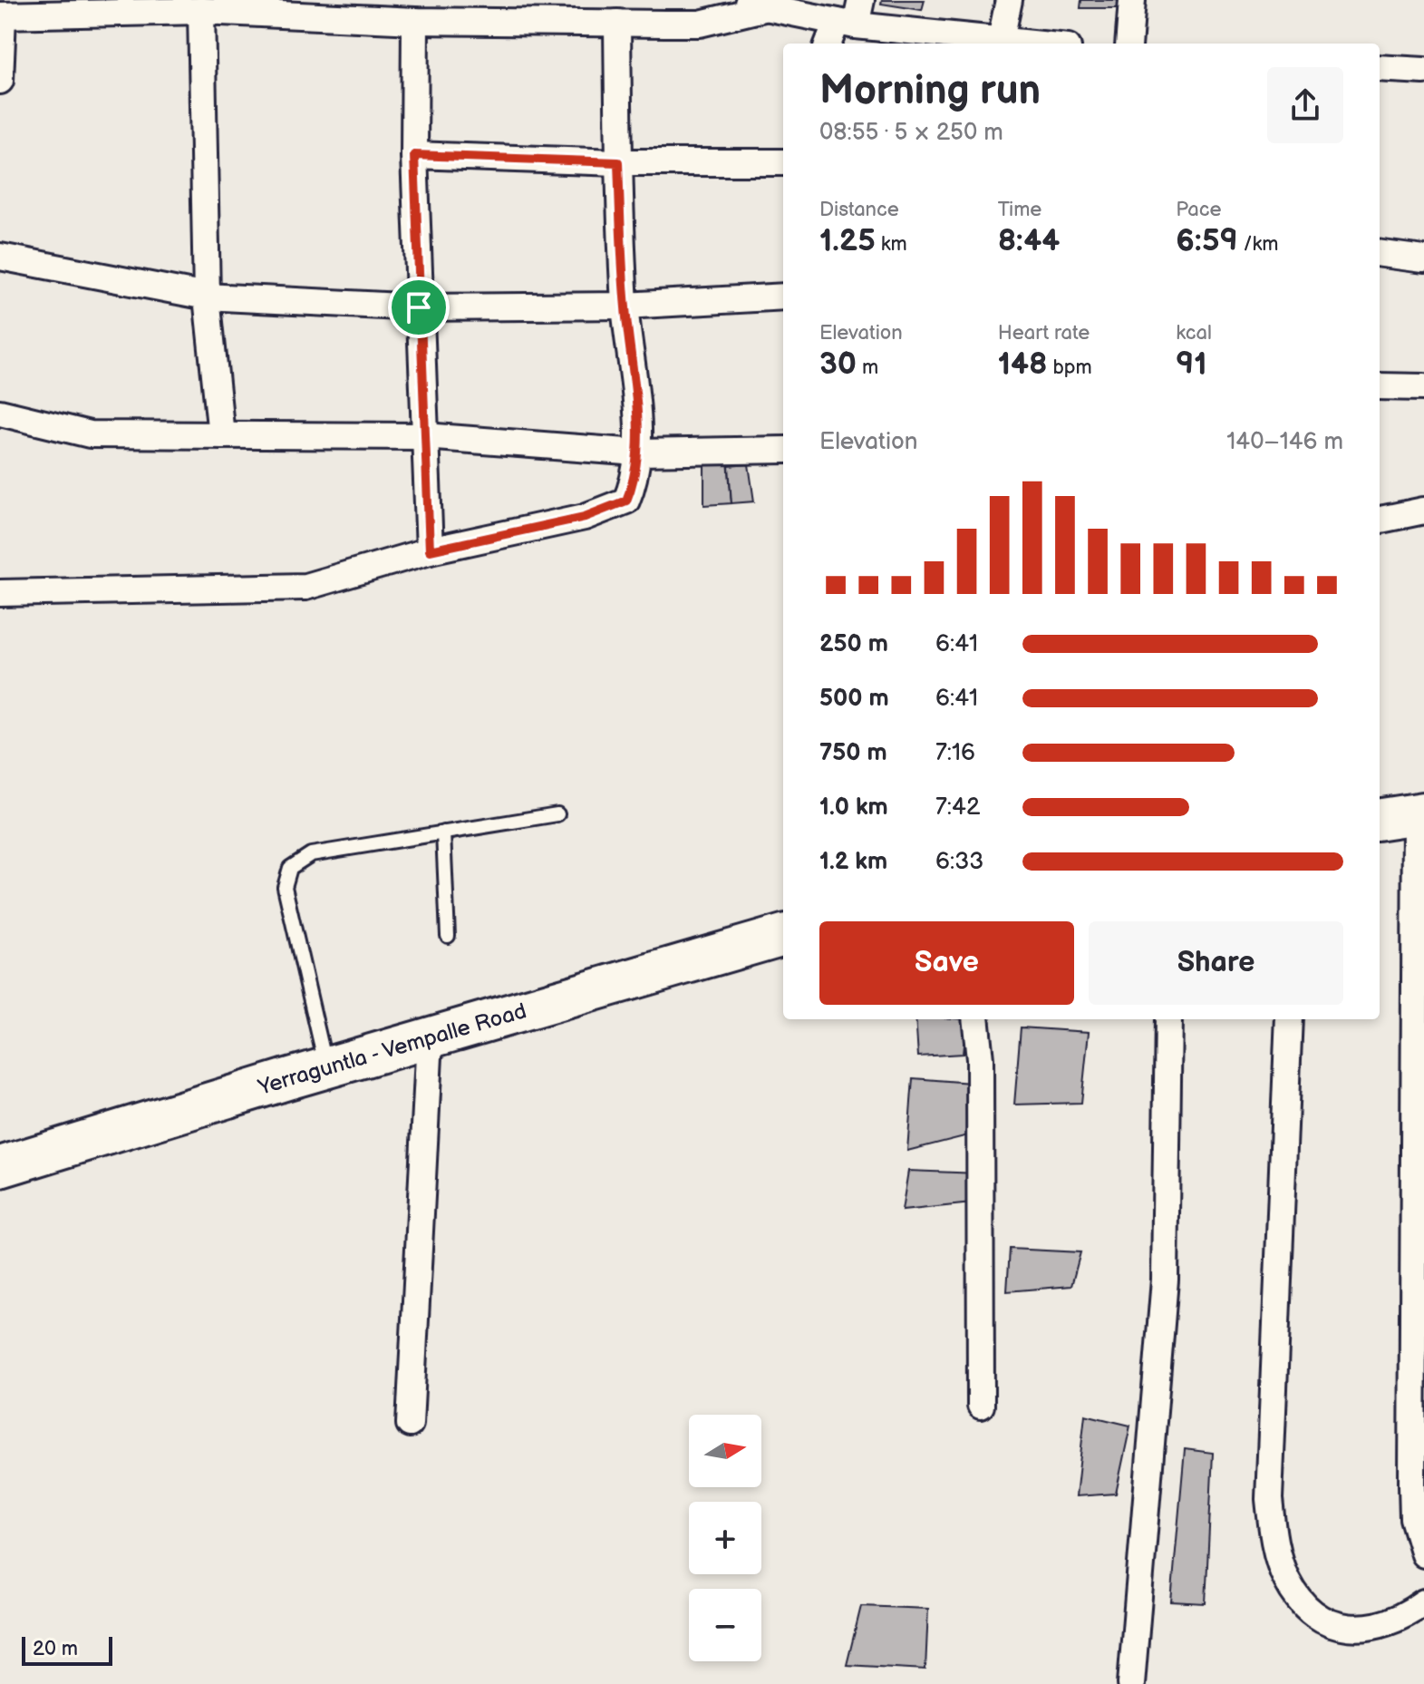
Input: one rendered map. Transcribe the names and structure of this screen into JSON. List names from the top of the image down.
{
  "streets": {
    "highway": ["Yerraguntla - Vempalle Road"]
  },
  "scale_bar": "20 m",
  "north": "right",
  "page": {
    "heading": ["Morning run", "08:55 · 5 × 250 m"],
    "stats": [
      ["Distance", "1.25 km"],
      ["Time", "8:44"],
      ["Pace", "6:59 /km"],
      ["Elevation", "30 m"],
      ["Heart rate", "148 bpm"],
      ["kcal", "91"]
    ],
    "chart": ["Elevation", "140–146 m"],
    "list": [
      {
        "name": "250 m",
        "note": "6:41"
      },
      {
        "name": "500 m",
        "note": "6:41"
      },
      {
        "name": "750 m",
        "note": "7:16"
      },
      {
        "name": "1.0 km",
        "note": "7:42"
      },
      {
        "name": "1.2 km",
        "note": "6:33"
      }
    ],
    "buttons": ["Save", "Share"],
    "map_buttons": ["+", "−"],
    "scale": "20 m"
  }
}
